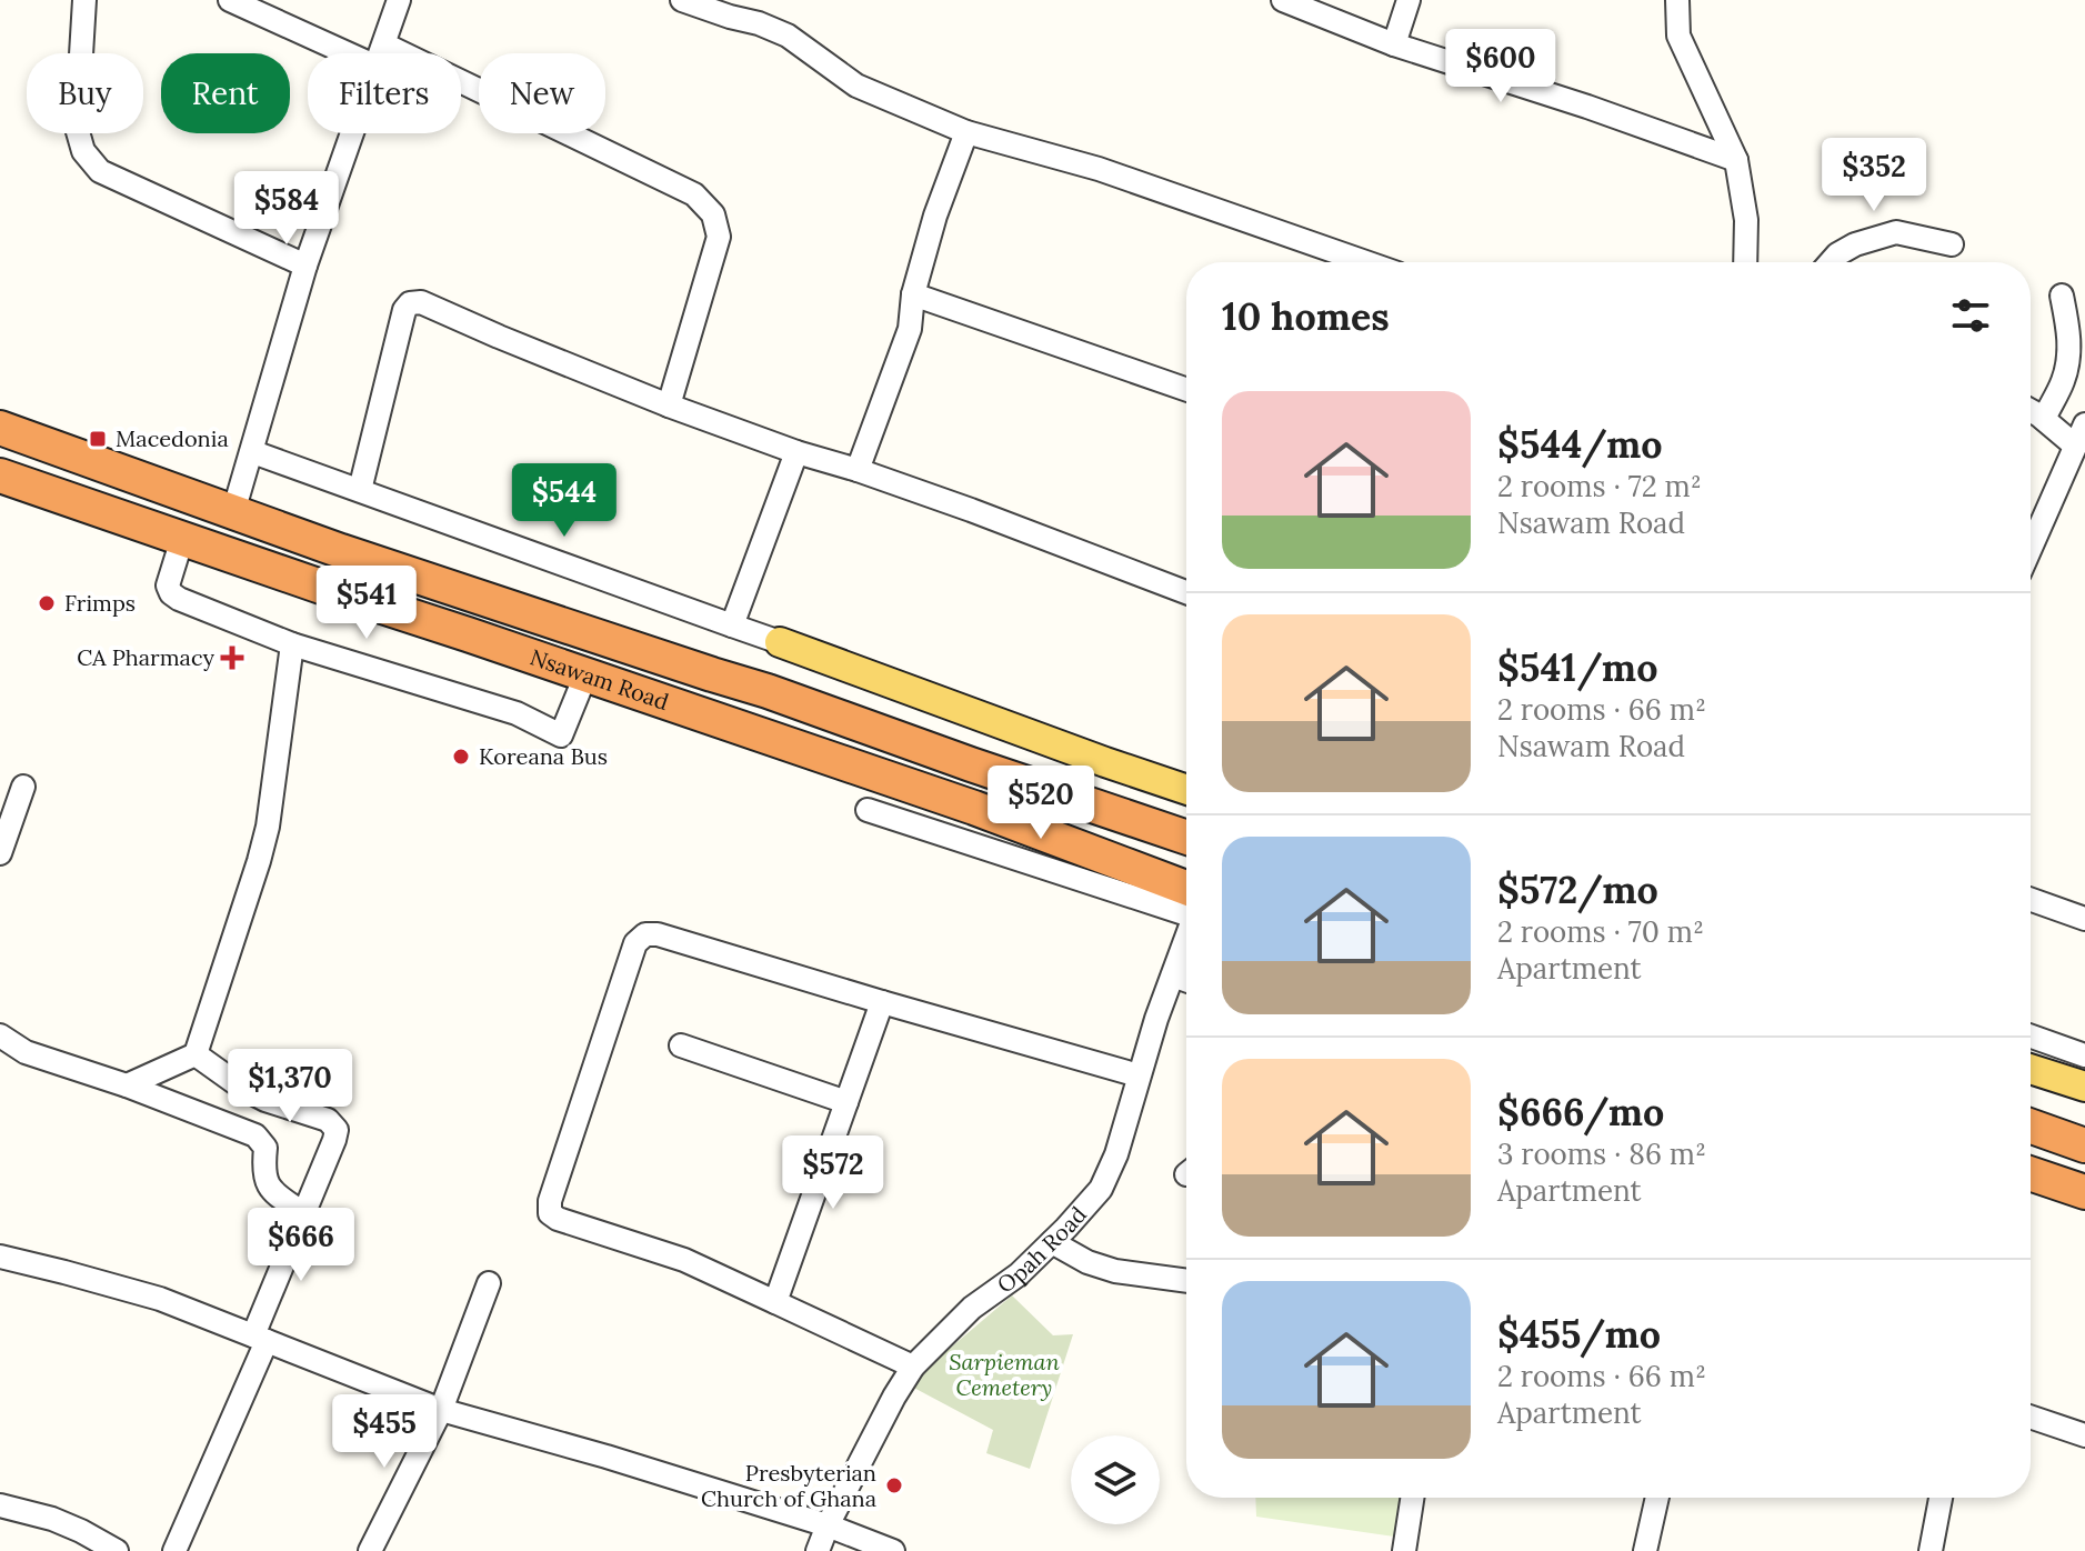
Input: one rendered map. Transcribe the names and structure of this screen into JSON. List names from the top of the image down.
{
  "streets": {
    "highway": ["Nsawam Road"],
    "street": ["Opah Road"]
  },
  "parks": ["Sarpieman Cemetery"],
  "places": {
    "transit": ["Macedonia"],
    "other": ["Frimps", "Koreana Bus", "Presbyterian Church of Ghana"],
    "health": ["CA Pharmacy"]
  },
  "page": {
    "price": [
      "$600",
      "$352",
      "$584",
      "$544",
      "$541",
      "$520",
      "$1,370",
      "$572",
      "$666",
      "$455"
    ],
    "chip": [
      "Buy",
      "Rent",
      "Filters",
      "New"
    ],
    "heading": "10 homes",
    "list": [
      {
        "name": "$544/mo",
        "note": "2 rooms · 72 m² · Nsawam Road"
      },
      {
        "name": "$541/mo",
        "note": "2 rooms · 66 m² · Nsawam Road"
      },
      {
        "name": "$572/mo",
        "note": "2 rooms · 70 m² · Apartment"
      },
      {
        "name": "$666/mo",
        "note": "3 rooms · 86 m² · Apartment"
      },
      {
        "name": "$455/mo",
        "note": "2 rooms · 66 m² · Apartment"
      }
    ]
  }
}
